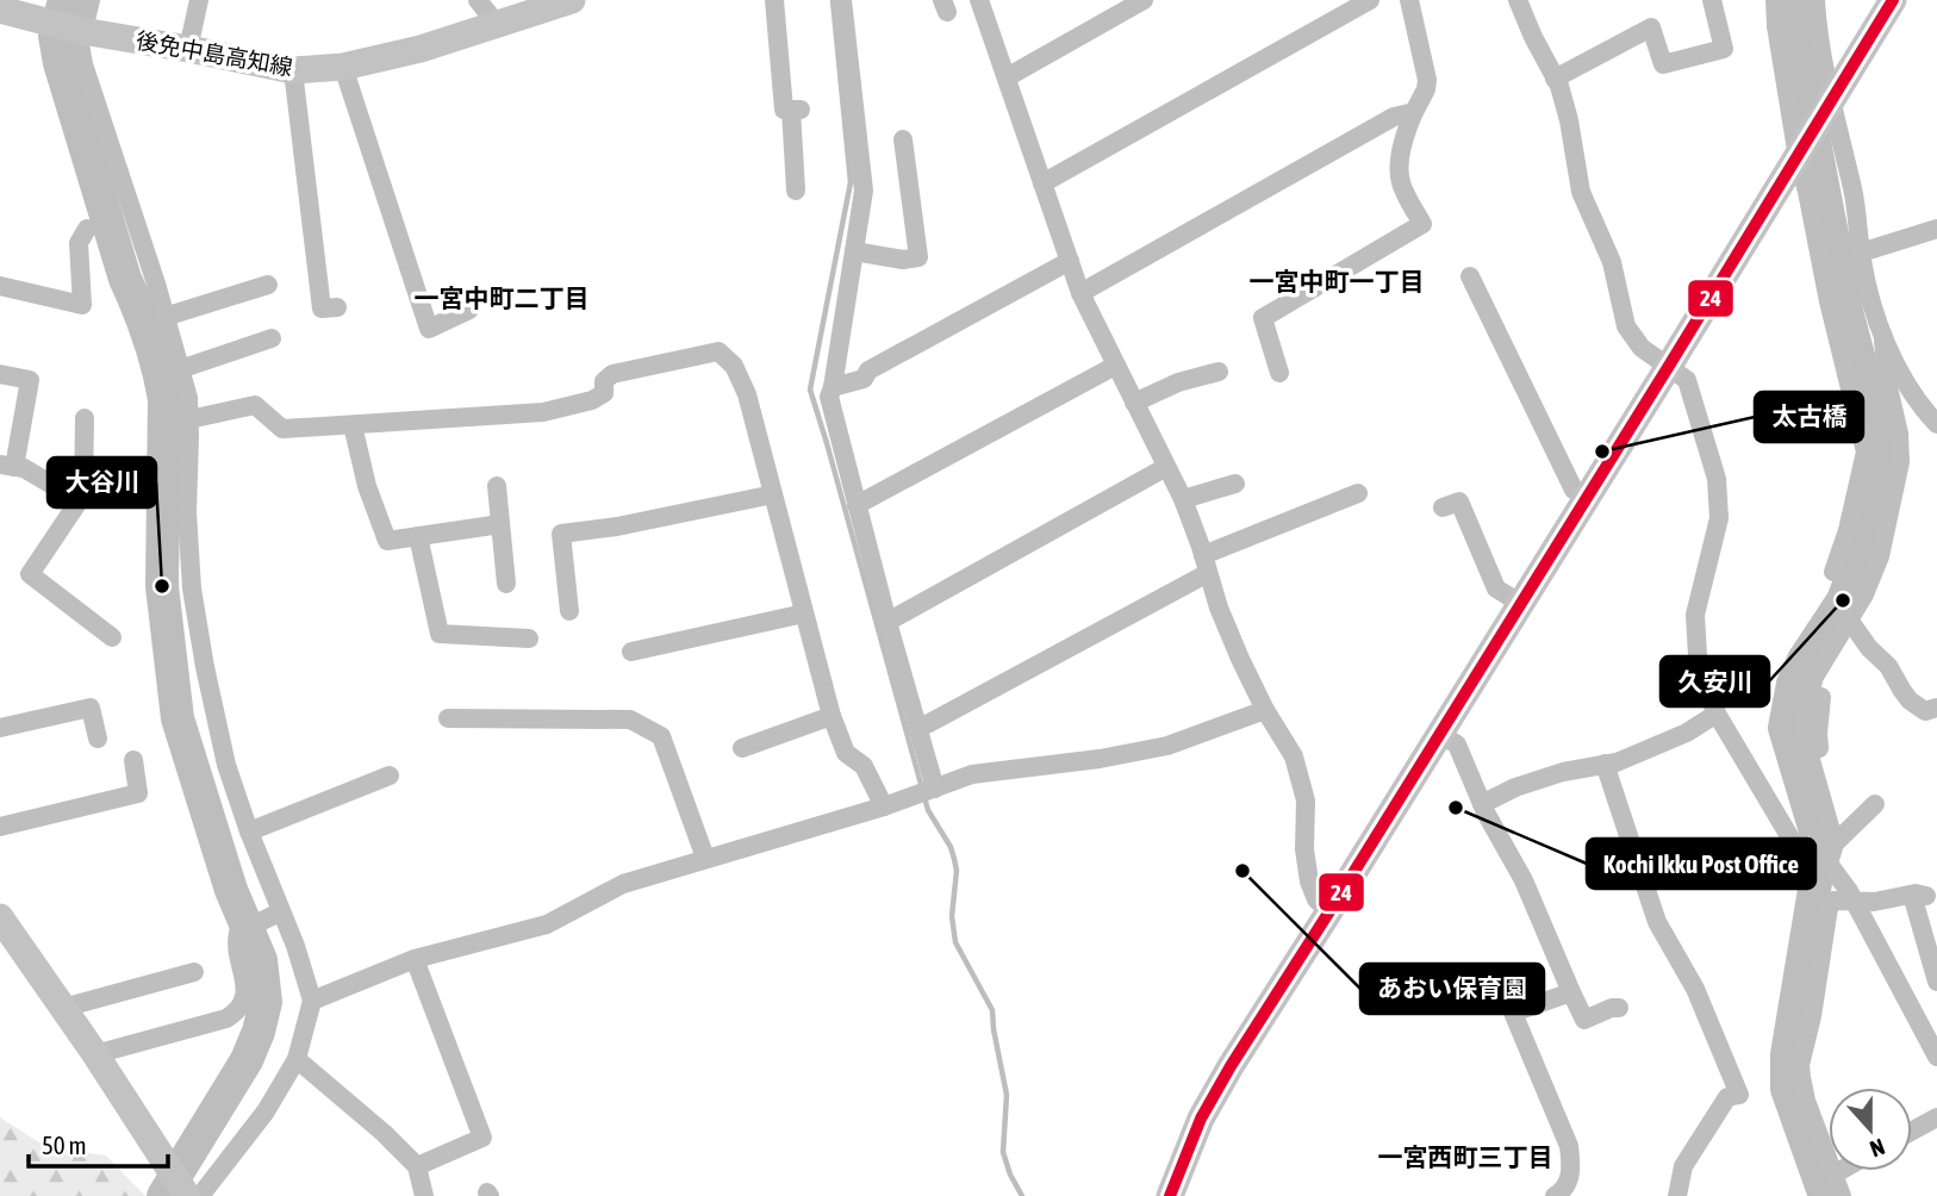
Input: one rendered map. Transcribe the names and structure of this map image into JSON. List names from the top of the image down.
{
  "streets": {
    "main road": ["後免中島高知線"]
  },
  "districts": ["一宮中町一丁目", "一宮中町二丁目", "一宮西町三丁目"],
  "places": [
    "太古橋",
    "大谷川",
    "久安川",
    "Kochi Ikku Post Office",
    "あおい保育園"
  ],
  "lines": ["transit line 24"],
  "scale_bar": "50 m",
  "north": "bottom"
}
